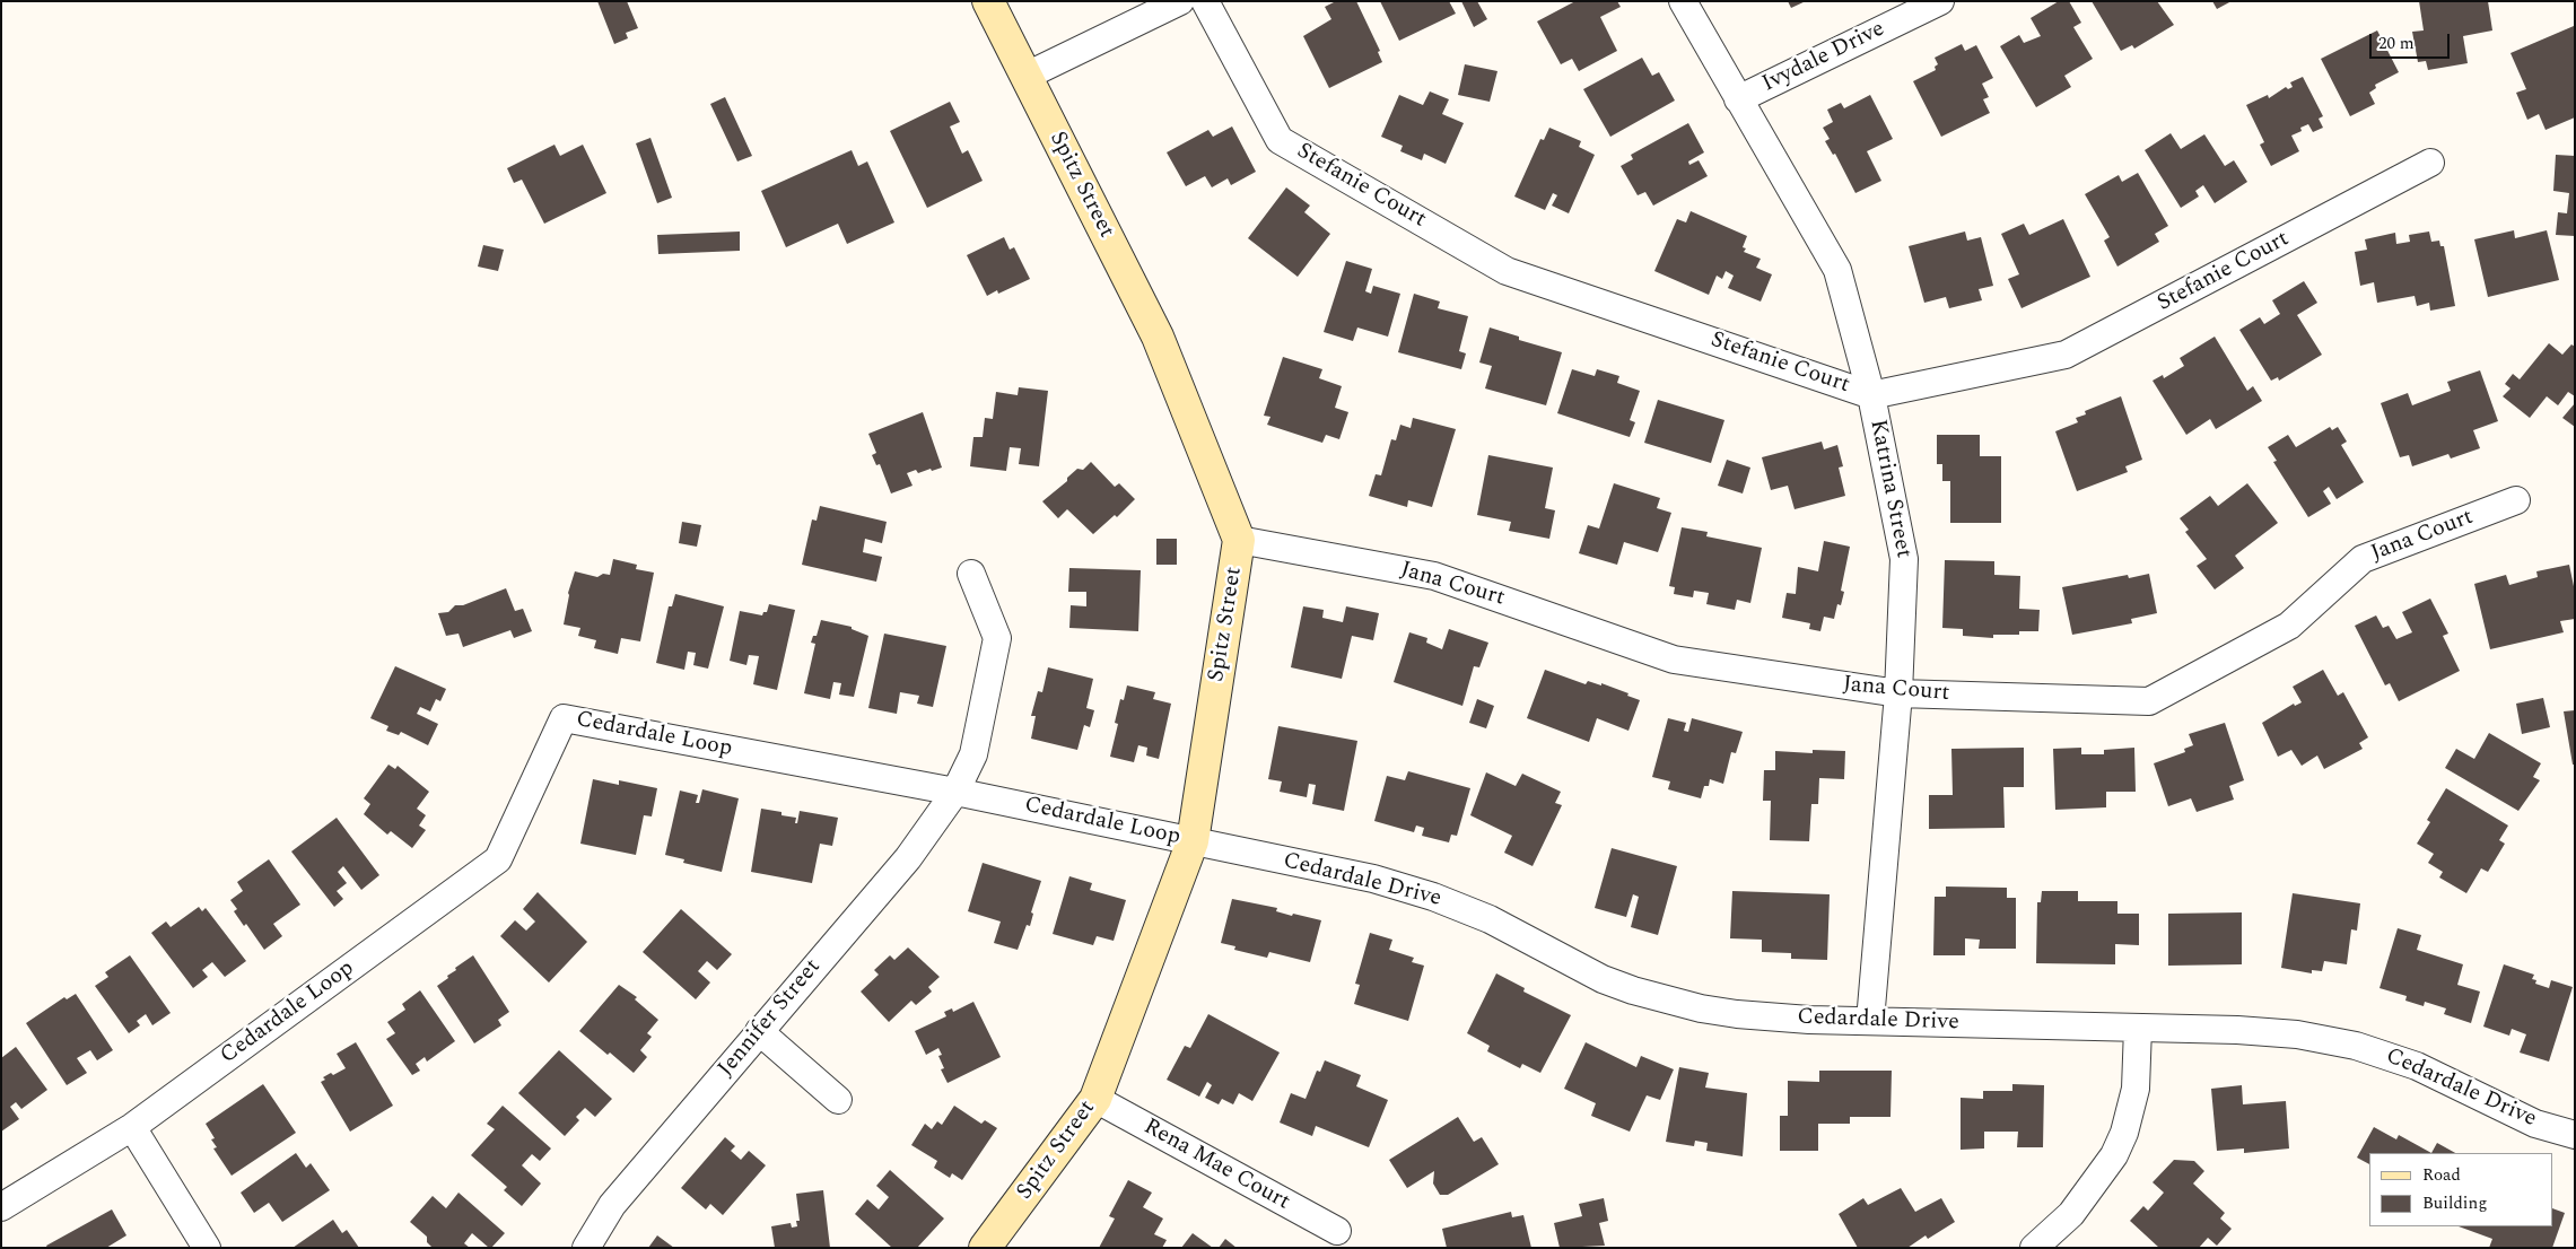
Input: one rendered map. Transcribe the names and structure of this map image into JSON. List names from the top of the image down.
{
  "streets": {
    "street": [
      "Ivydale Drive",
      "Spitz Street",
      "Stefanie Court",
      "Katrina Street",
      "Jana Court",
      "Cedardale Loop",
      "Cedardale Drive",
      "Jennifer Street",
      "Rena Mae Court"
    ]
  },
  "crossings": [
    ["Ivydale Drive", "Katrina Street"],
    ["Spitz Street", "Jana Court"],
    ["Spitz Street", "Cedardale Loop"],
    ["Spitz Street", "Cedardale Drive"],
    ["Spitz Street", "Rena Mae Court"],
    ["Stefanie Court", "Katrina Street"],
    ["Katrina Street", "Jana Court"],
    ["Katrina Street", "Cedardale Drive"],
    ["Cedardale Loop", "Cedardale Drive"],
    ["Cedardale Loop", "Jennifer Street"]
  ],
  "legend": ["Road", "Building"],
  "scale_bar": "20 m"
}
